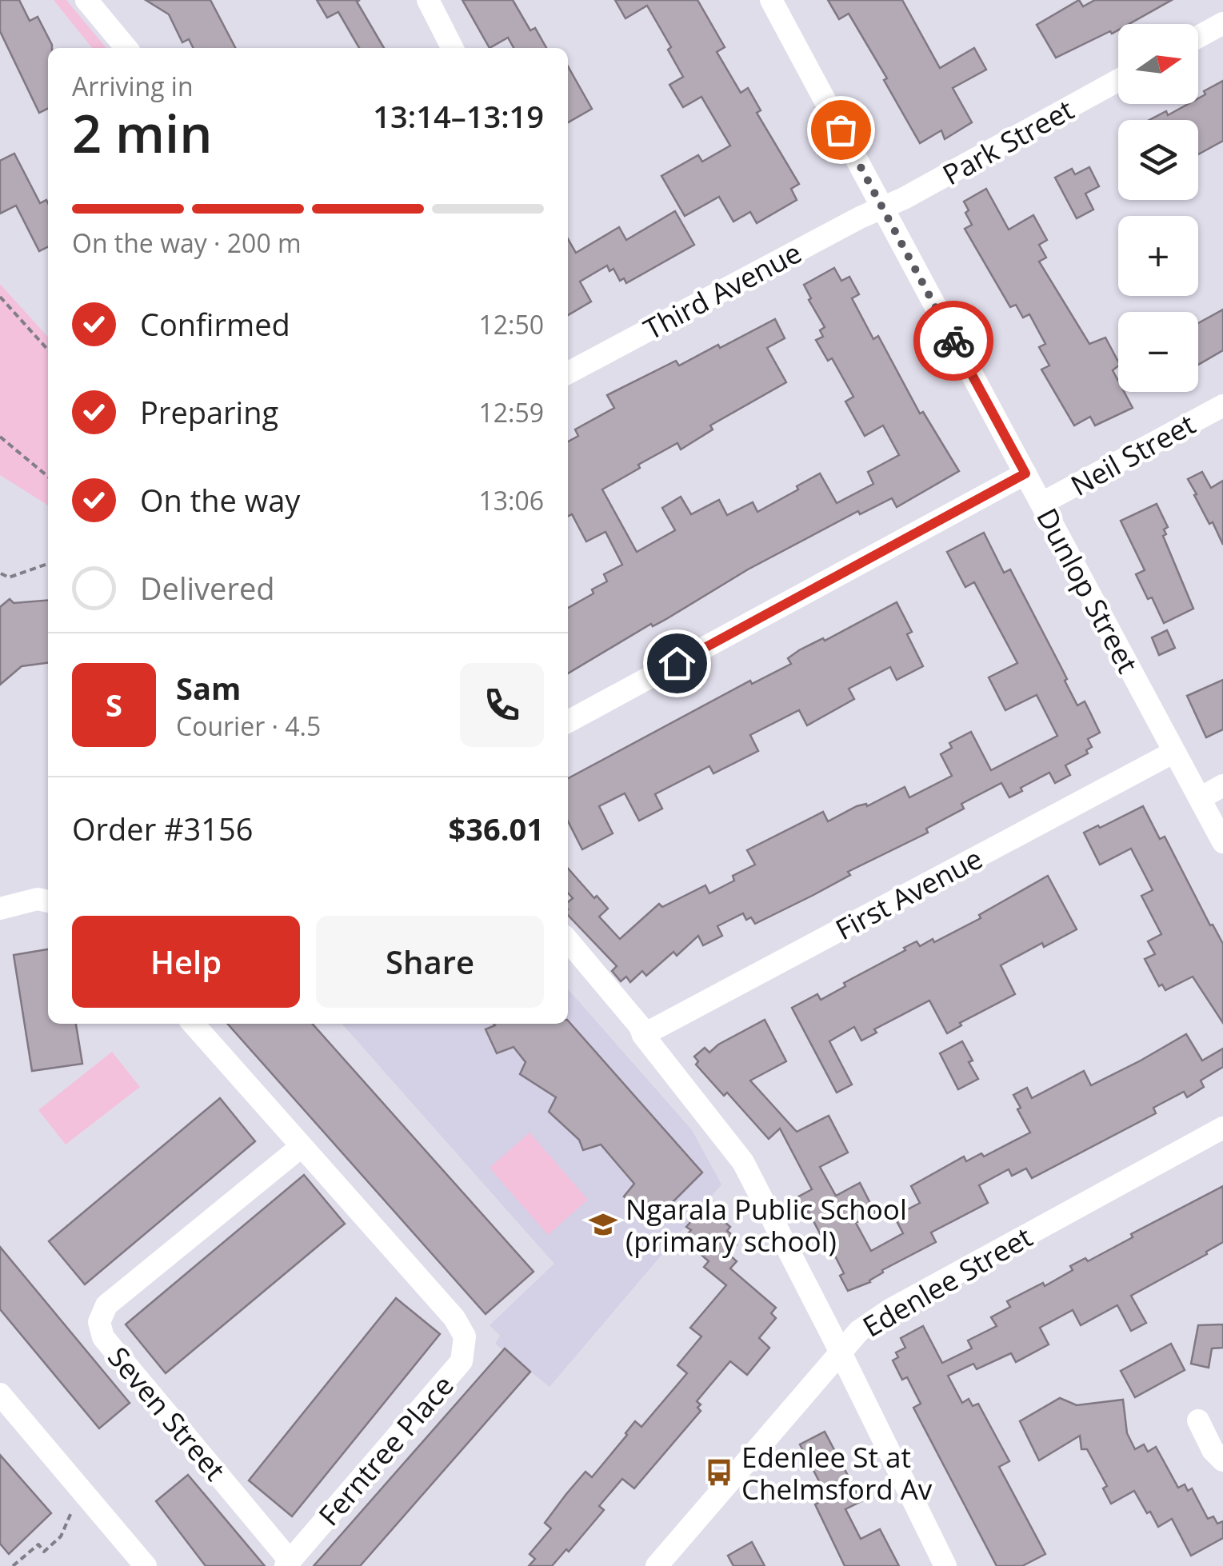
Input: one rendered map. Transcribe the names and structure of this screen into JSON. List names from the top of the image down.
{
  "streets": {
    "street": [
      "Park Street",
      "Third Avenue",
      "Neil Street",
      "Dunlop Street",
      "First Avenue",
      "Edenlee Street",
      "Seven Street",
      "Ferntree Place"
    ]
  },
  "crossings": [
    ["Park Street", "Third Avenue"],
    ["Park Street", "Dunlop Street"],
    ["Third Avenue", "Dunlop Street"],
    ["Neil Street", "Dunlop Street"],
    ["Dunlop Street", "First Avenue"],
    ["Seven Street", "Ferntree Place"]
  ],
  "places": {
    "school or university": ["Ngarala Public School (primary school)"],
    "bus stop": ["Edenlee St at Chelmsford Av"]
  },
  "north": "right",
  "page": {
    "map_buttons": ["+", "−"],
    "heading": ["2 min", "Arriving in", "13:14–13:19"],
    "panel": [
      "Sam",
      "Courier · 4.5",
      "Order #3156",
      "$36.01"
    ],
    "bar": "On the way · 200 m",
    "list": [
      ["Confirmed", "12:50"],
      ["Preparing", "12:59"],
      ["On the way", "13:06"],
      "Delivered"
    ],
    "round": "S",
    "buttons": ["Help", "Share"]
  }
}
